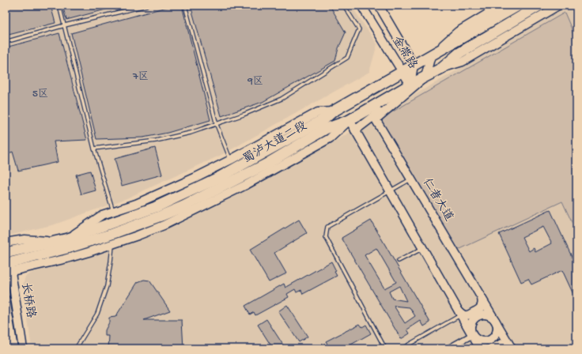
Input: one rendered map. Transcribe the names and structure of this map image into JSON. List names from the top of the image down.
{
  "streets": {
    "highway": ["蜀泸大道二段"],
    "street": ["金带路", "仁者大道", "长桥路"]
  },
  "crossings": [
    ["金带路", "蜀泸大道二段"],
    ["蜀泸大道二段", "仁者大道"],
    ["蜀泸大道二段", "长桥路"]
  ],
  "house_numbers": ["7区", "9区", "5区"]
}
